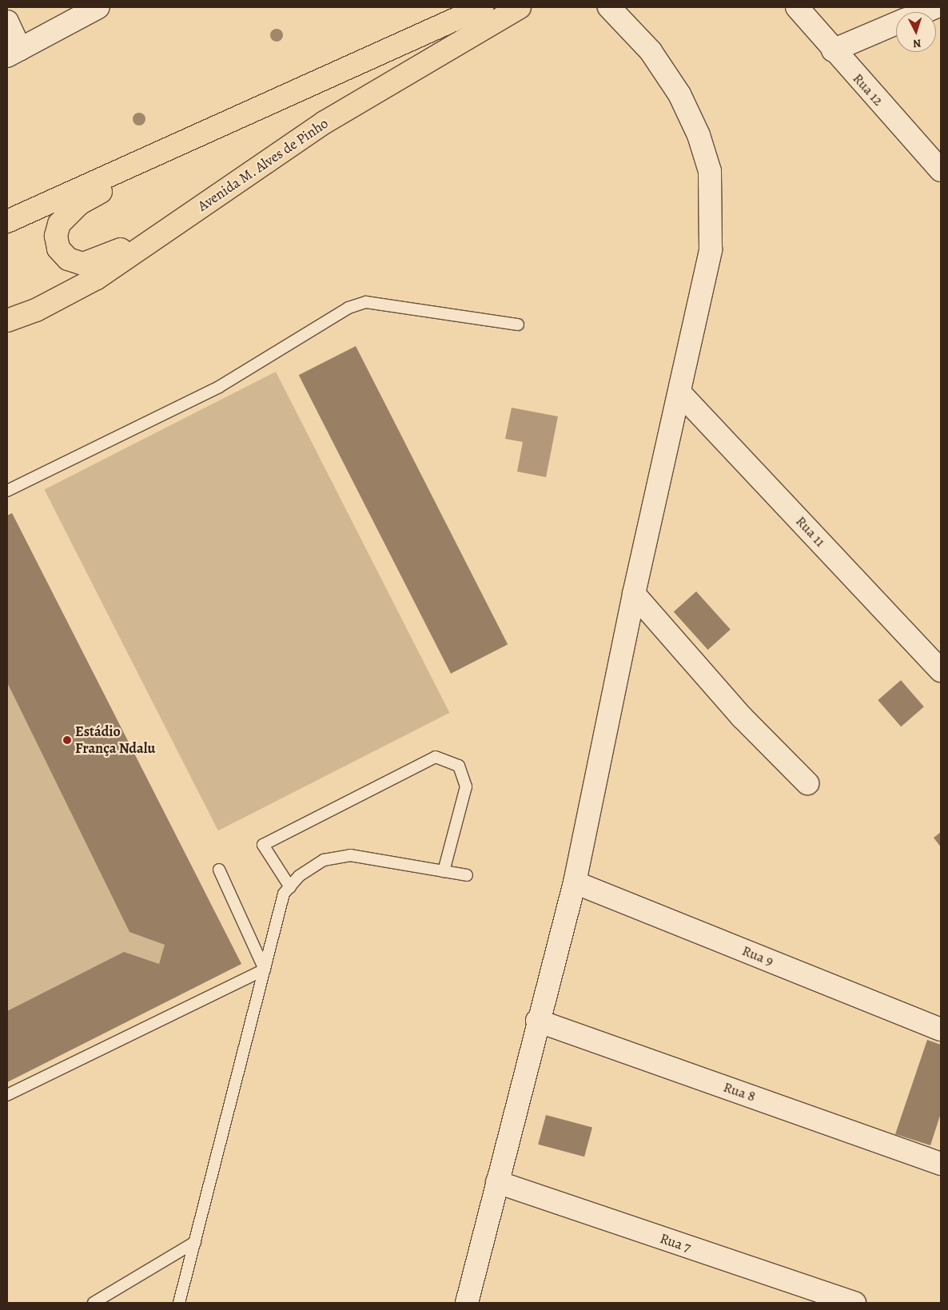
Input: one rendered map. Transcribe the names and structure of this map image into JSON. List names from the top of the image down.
{
  "streets": {
    "main road": ["Avenida M. Alves de Pinho"],
    "street": [
      "Rua 12",
      "Rua 11",
      "Rua 9",
      "Rua 8",
      "Rua 7"
    ]
  },
  "places": ["Estádio França Ndalu"],
  "north": "bottom"
}
